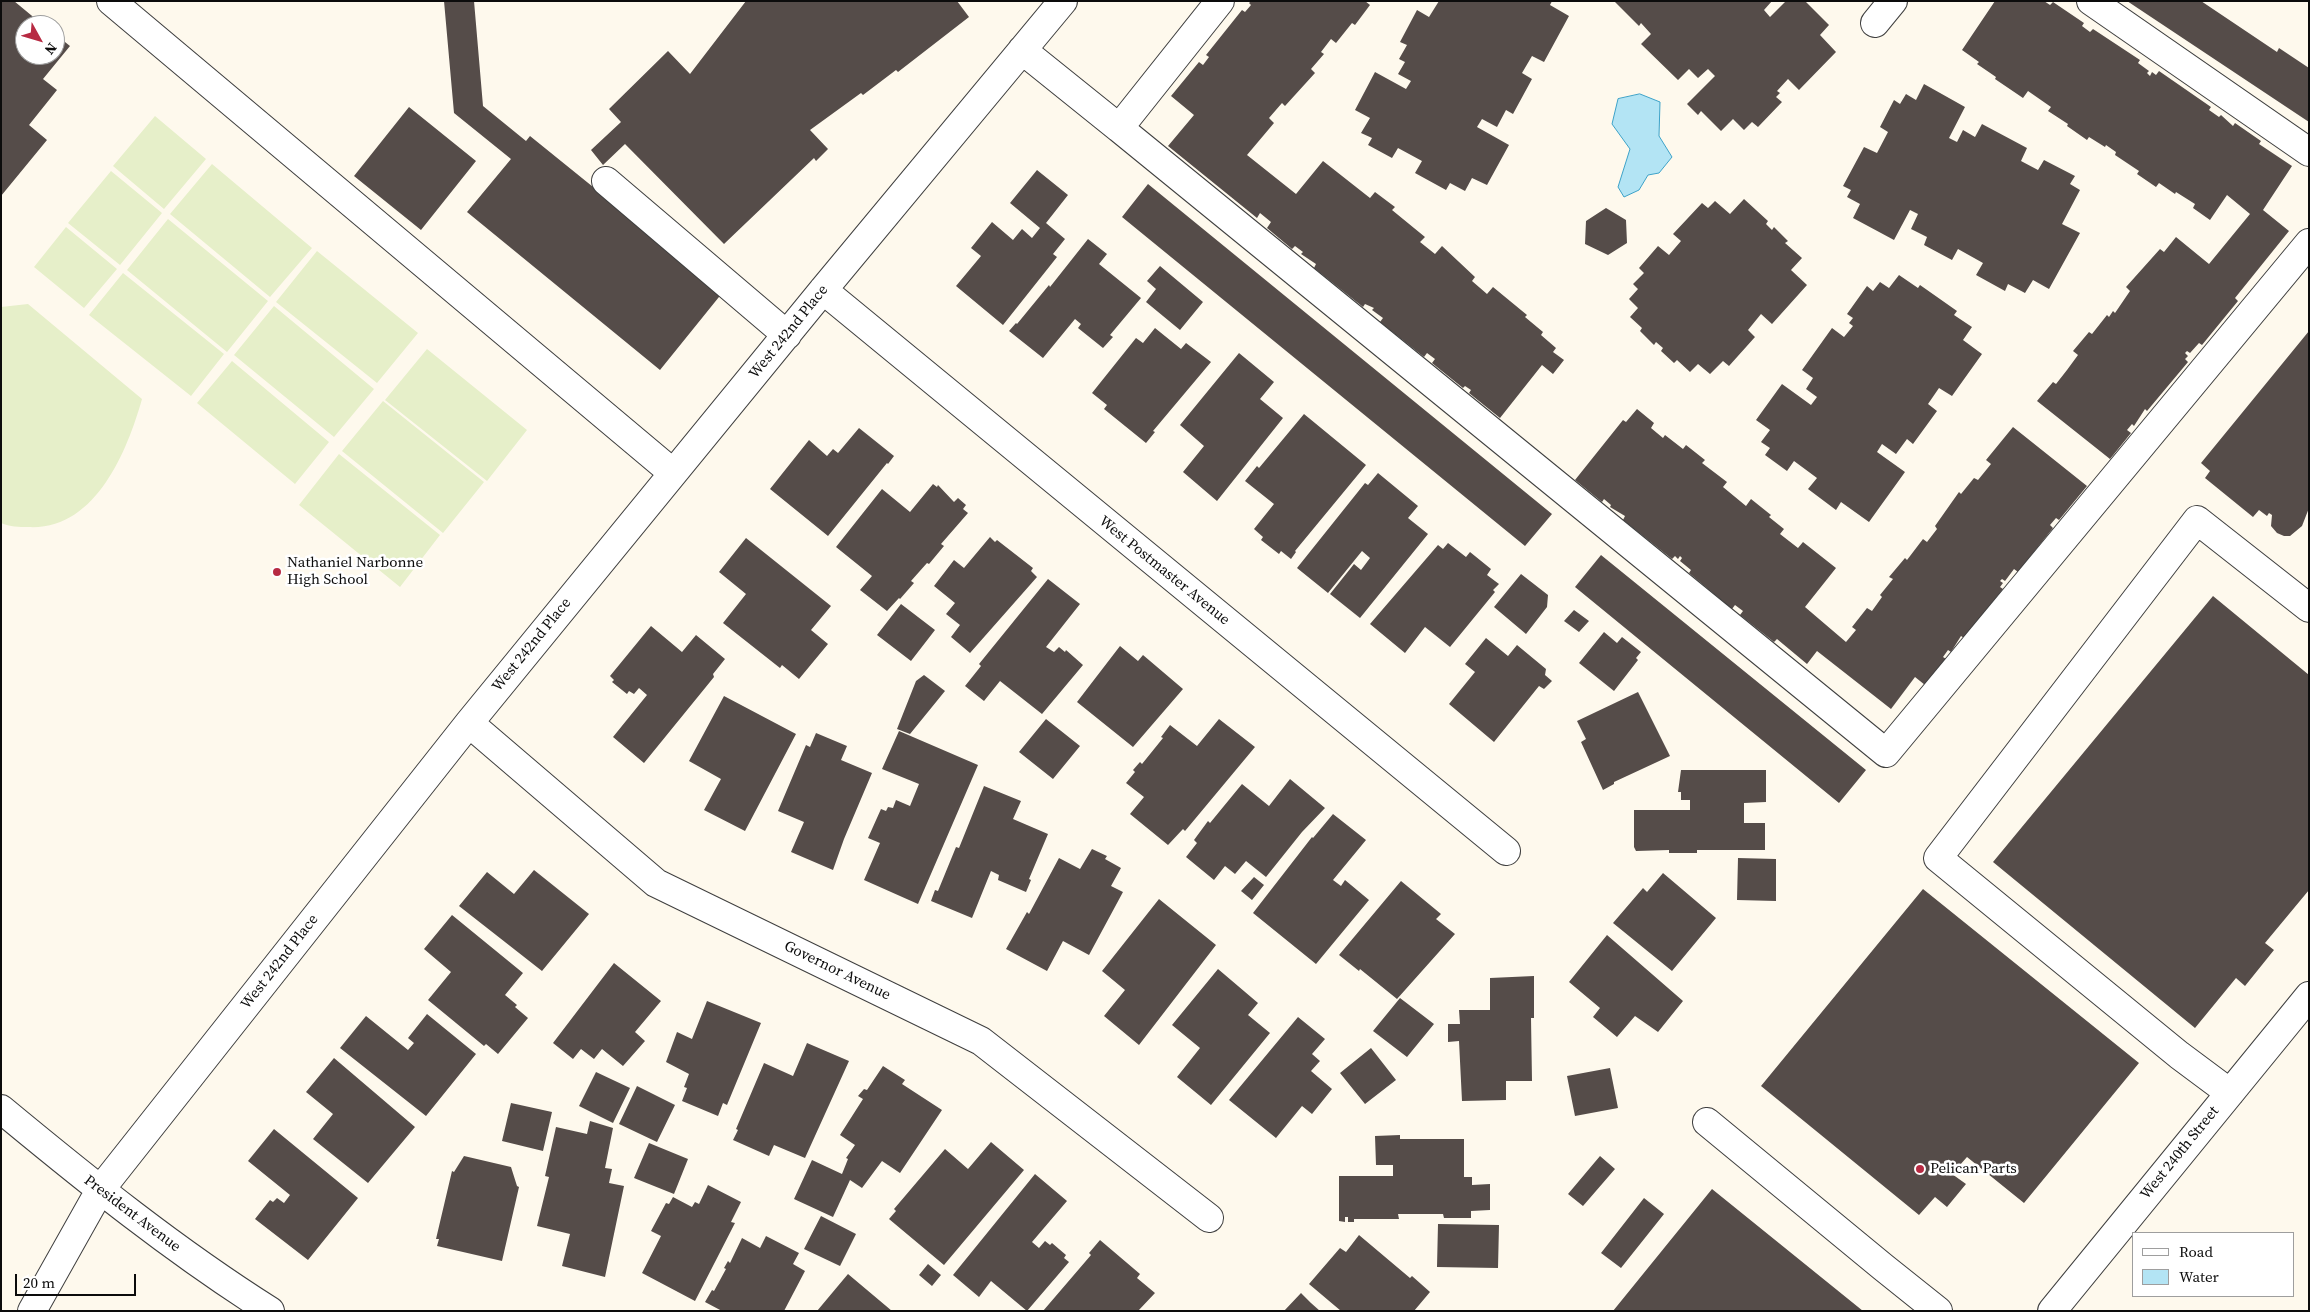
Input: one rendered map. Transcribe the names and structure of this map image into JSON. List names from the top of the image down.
{
  "streets": {
    "street": [
      "West 242nd Place",
      "West Postmaster Avenue",
      "Governor Avenue",
      "West 240th Street",
      "President Avenue"
    ]
  },
  "crossings": [
    ["West 242nd Place", "West Postmaster Avenue"],
    ["West 242nd Place", "Governor Avenue"],
    ["West 242nd Place", "President Avenue"]
  ],
  "places": ["Nathaniel Narbonne High School", "Pelican Parts"],
  "legend": ["Road", "Water"],
  "scale_bar": "20 m",
  "north": "bottom right"
}
